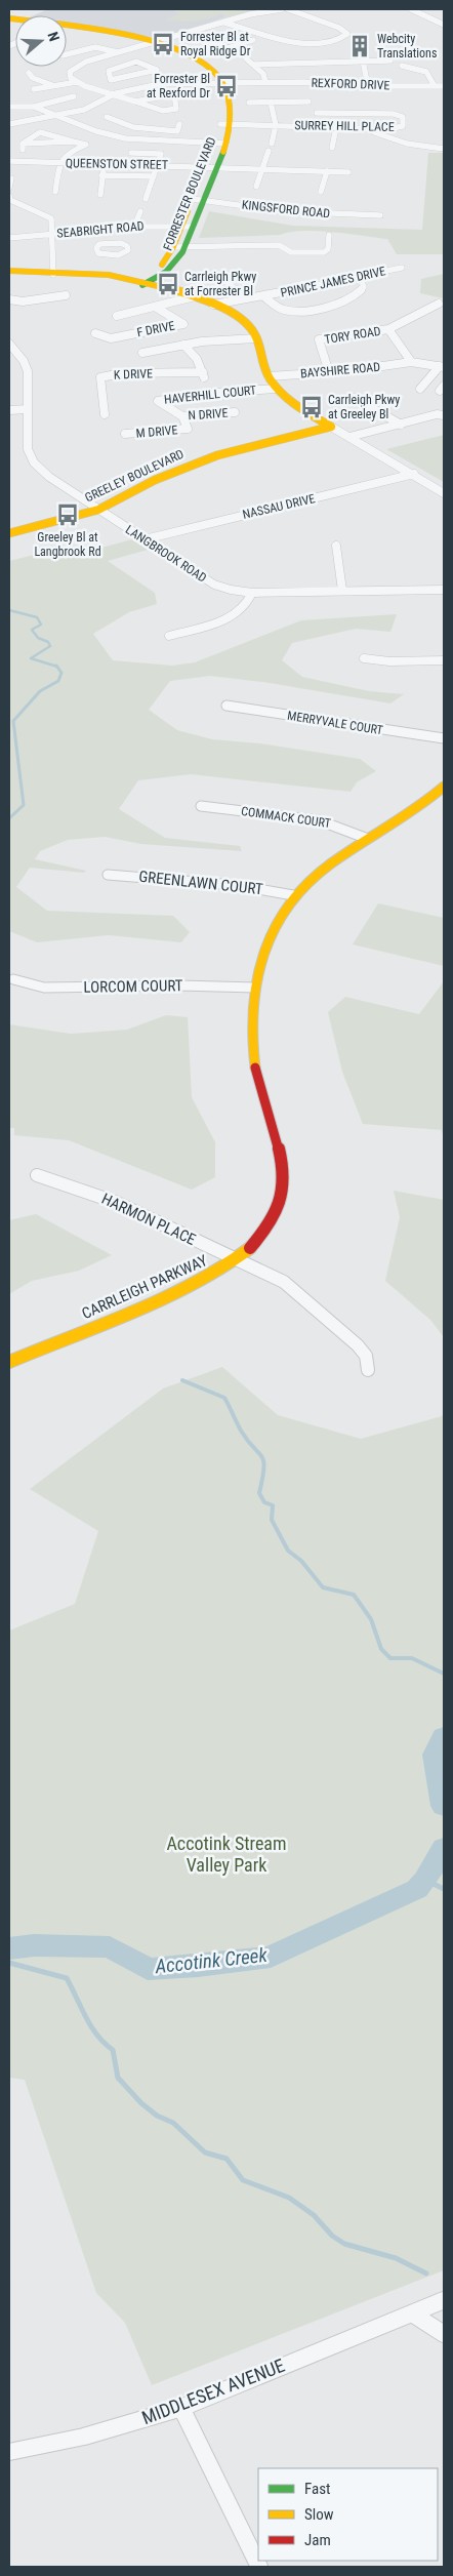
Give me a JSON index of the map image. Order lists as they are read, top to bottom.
{
  "streets": {
    "street": [
      "REXFORD DRIVE",
      "SURREY HILL PLACE",
      "QUEENSTON STREET",
      "FORRESTER BOULEVARD",
      "KINGSFORD ROAD",
      "SEABRIGHT ROAD",
      "PRINCE JAMES DRIVE",
      "F DRIVE",
      "TORY ROAD",
      "BAYSHIRE ROAD",
      "K DRIVE",
      "HAVERHILL COURT",
      "N DRIVE",
      "M DRIVE",
      "GREELEY BOULEVARD",
      "NASSAU DRIVE",
      "LANGBROOK ROAD",
      "MERRYVALE COURT",
      "COMMACK COURT",
      "GREENLAWN COURT",
      "LORCOM COURT",
      "HARMON PLACE",
      "CARRLEIGH PARKWAY",
      "MIDDLESEX AVENUE"
    ]
  },
  "crossings": [
    ["REXFORD DRIVE", "FORRESTER BOULEVARD"],
    ["SURREY HILL PLACE", "FORRESTER BOULEVARD"],
    ["QUEENSTON STREET", "FORRESTER BOULEVARD"],
    ["FORRESTER BOULEVARD", "KINGSFORD ROAD"],
    ["FORRESTER BOULEVARD", "SEABRIGHT ROAD"],
    ["TORY ROAD", "BAYSHIRE ROAD"],
    ["HAVERHILL COURT", "N DRIVE"],
    ["HAVERHILL COURT", "M DRIVE"],
    ["GREELEY BOULEVARD", "LANGBROOK ROAD"],
    ["NASSAU DRIVE", "LANGBROOK ROAD"],
    ["COMMACK COURT", "CARRLEIGH PARKWAY"],
    ["GREENLAWN COURT", "CARRLEIGH PARKWAY"],
    ["LORCOM COURT", "CARRLEIGH PARKWAY"],
    ["HARMON PLACE", "CARRLEIGH PARKWAY"]
  ],
  "water": ["Accotink Creek"],
  "parks": ["Accotink Stream Valley Park"],
  "places": {
    "bus stop": [
      "Forrester Bl at Royal Ridge Dr",
      "Forrester Bl at Rexford Dr",
      "Carrleigh Pkwy at Forrester Bl",
      "Carrleigh Pkwy at Greeley Bl",
      "Greeley Bl at Langbrook Rd"
    ],
    "building": ["Webcity Translations"]
  },
  "legend": ["Fast", "Slow", "Jam"],
  "north": "right"
}
